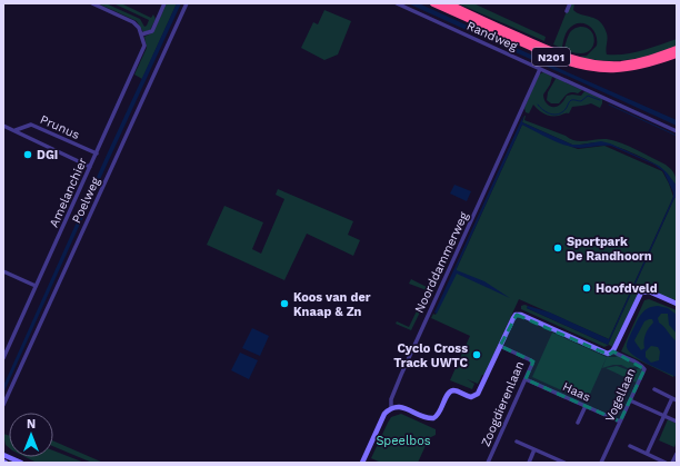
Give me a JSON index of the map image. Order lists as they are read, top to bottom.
{
  "streets": {
    "highway": ["N201"],
    "street": [
      "Randweg",
      "Prunus",
      "Amelanchier",
      "Poelweg",
      "Noorddammerweg",
      "Haas",
      "Vogellaan",
      "Zoogdierenlaan"
    ]
  },
  "crossings": [
    ["Randweg", "Noorddammerweg"],
    ["Prunus", "Amelanchier"],
    ["Haas", "Vogellaan"],
    ["Haas", "Zoogdierenlaan"]
  ],
  "parks": ["Speelbos"],
  "places": [
    "DGI",
    "Sportpark De Randhoorn",
    "Hoofdveld",
    "Koos van der Knaap & Zn",
    "Cyclo Cross Track UWTC"
  ],
  "north": "top"
}
